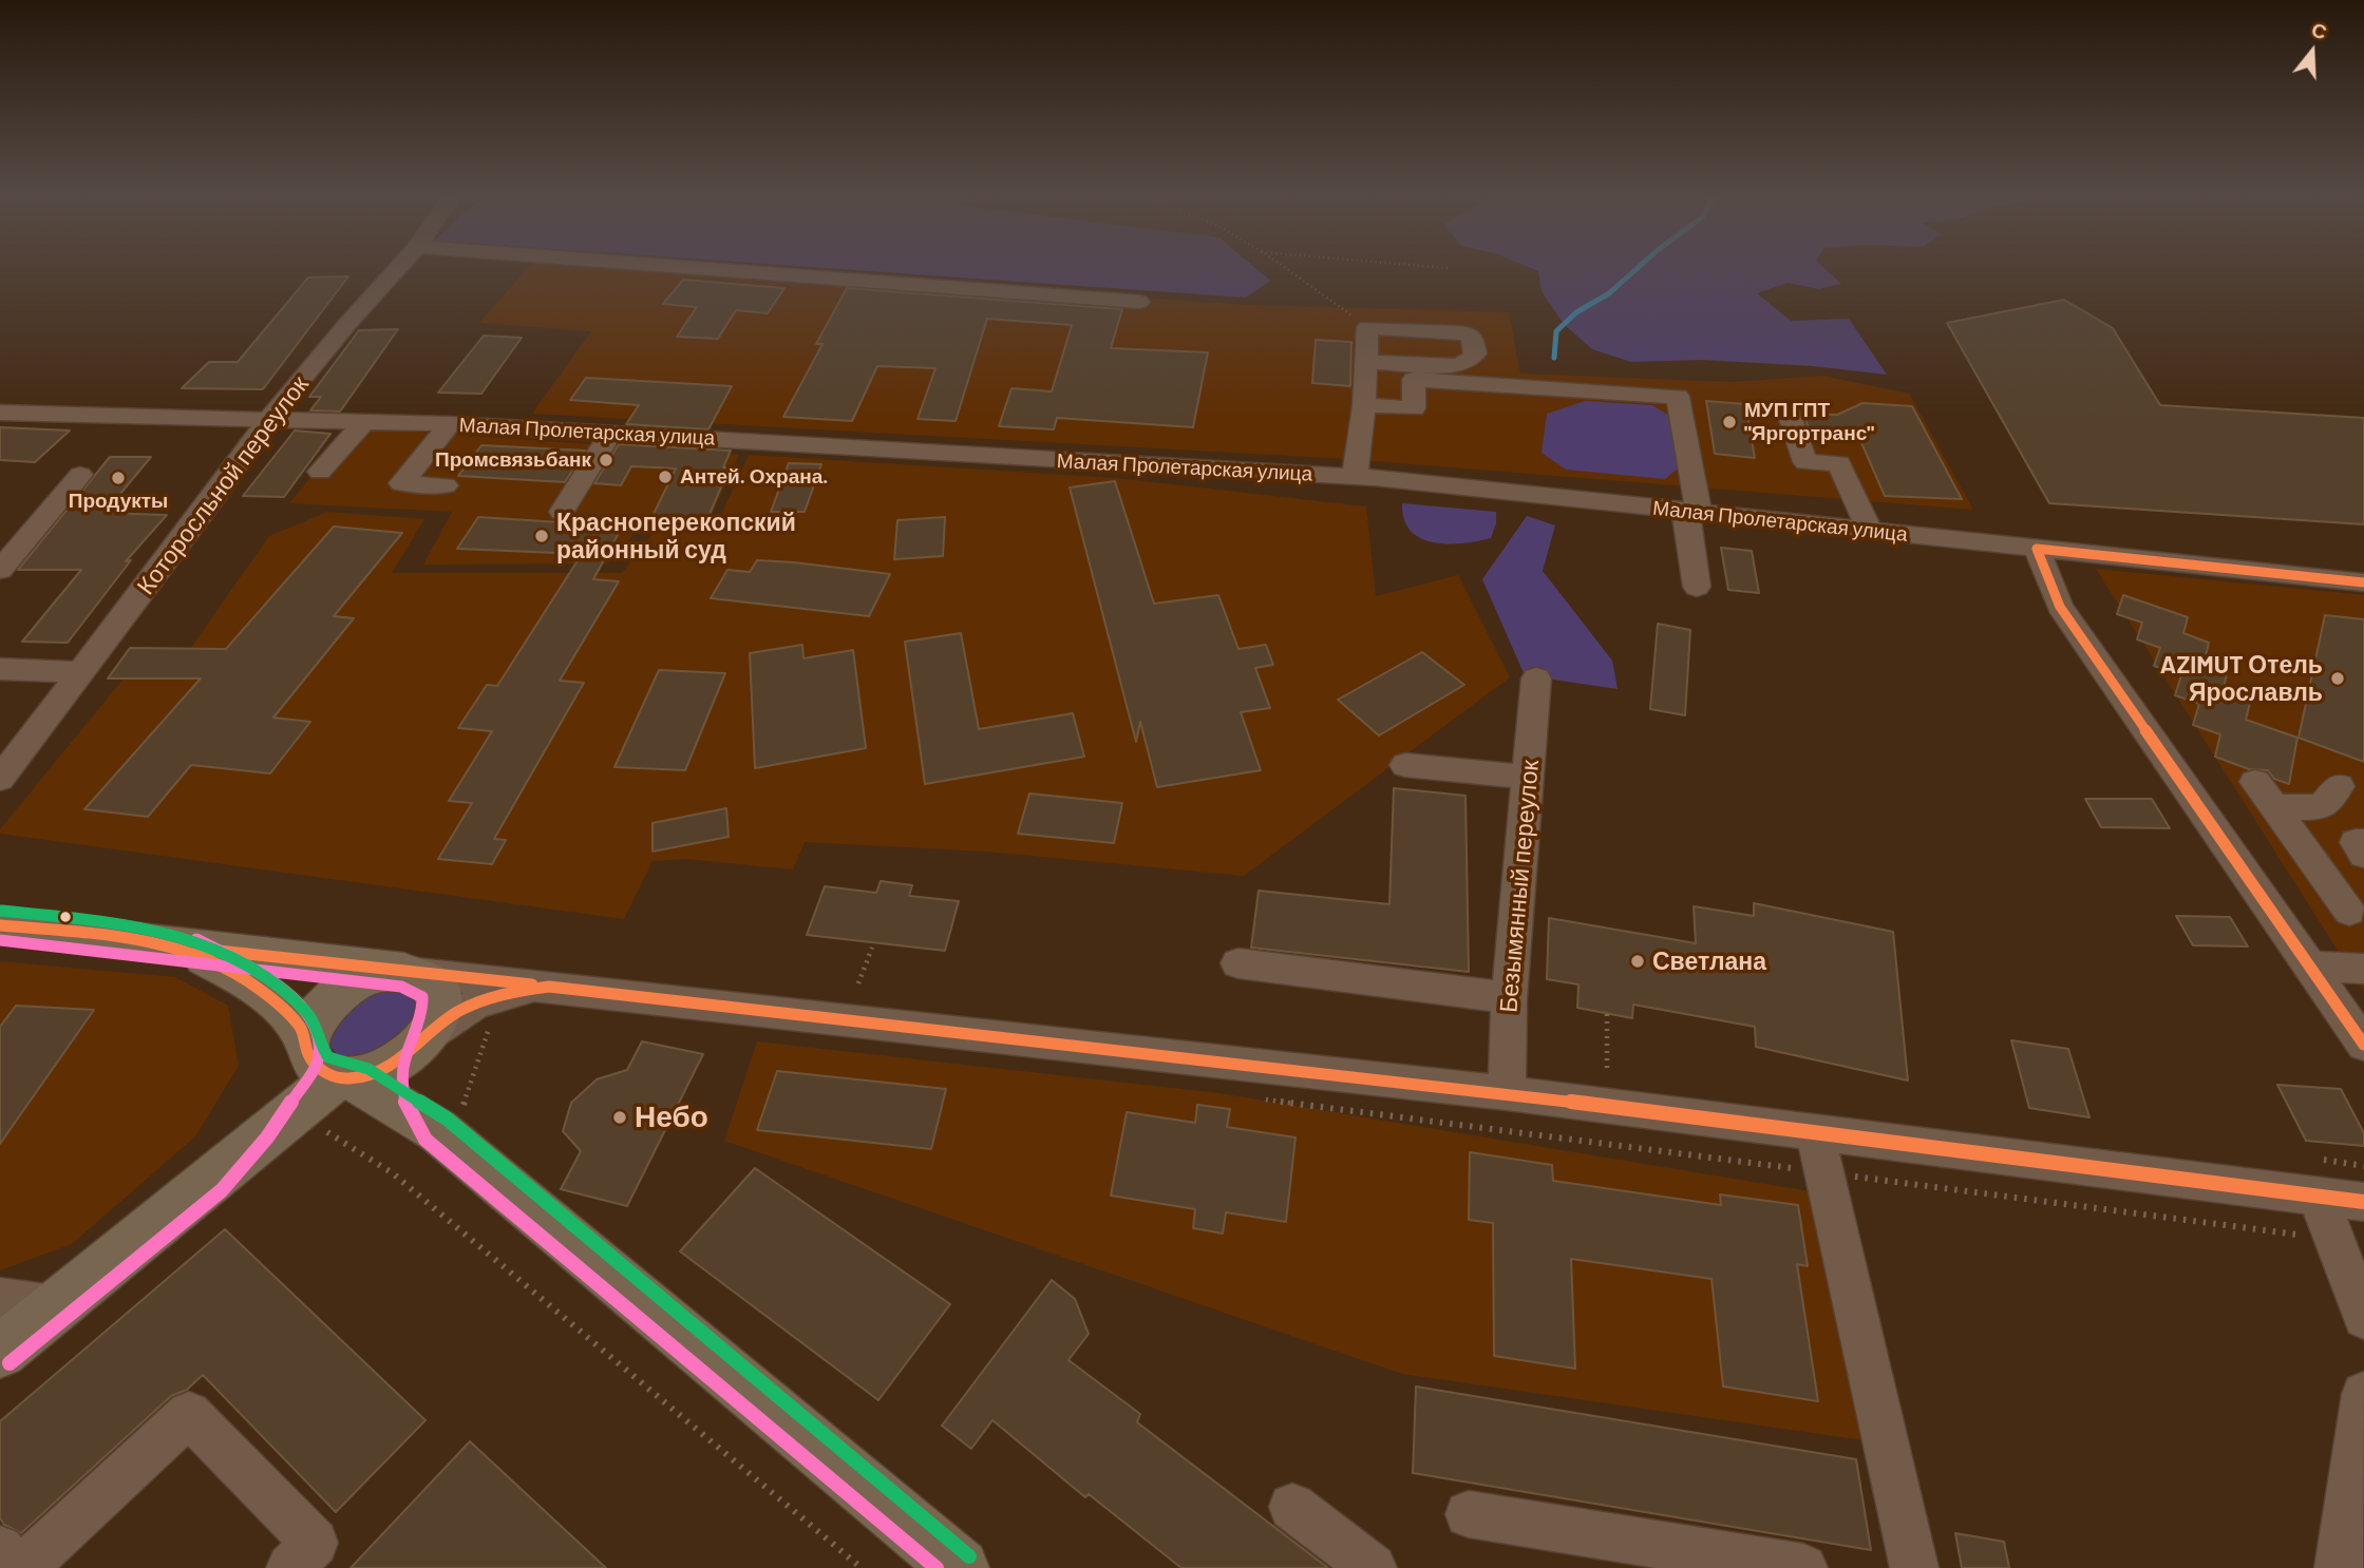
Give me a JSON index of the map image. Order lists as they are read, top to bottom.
{
  "streets": {
    "street": ["Малая Пролетарская улица", "Которосльной переулок", "Безымянный переулок"]
  },
  "crossings": [
    ["Малая Пролетарская улица", "Которосльной переулок"]
  ],
  "places": [
    "МУП ГПТ \"Яргортранс\"",
    "Промсвязьбанк",
    "Антей. Охрана.",
    "Продукты",
    "Красноперекопский районный суд",
    "AZIMUT Отель Ярославль",
    "Светлана",
    "Небо"
  ],
  "north": "top"
}
